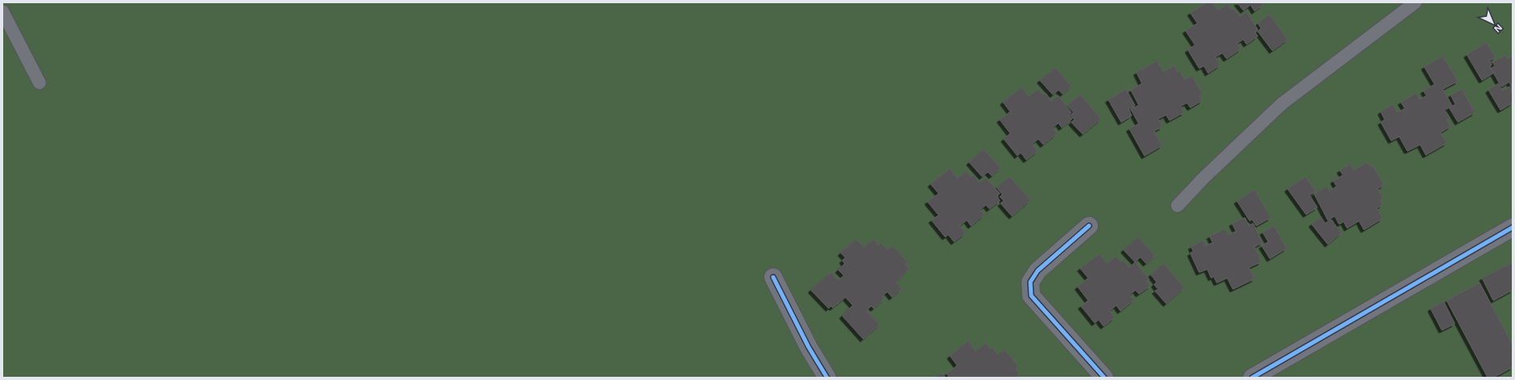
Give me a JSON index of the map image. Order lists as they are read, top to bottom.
{
  "north": "bottom right"
}
